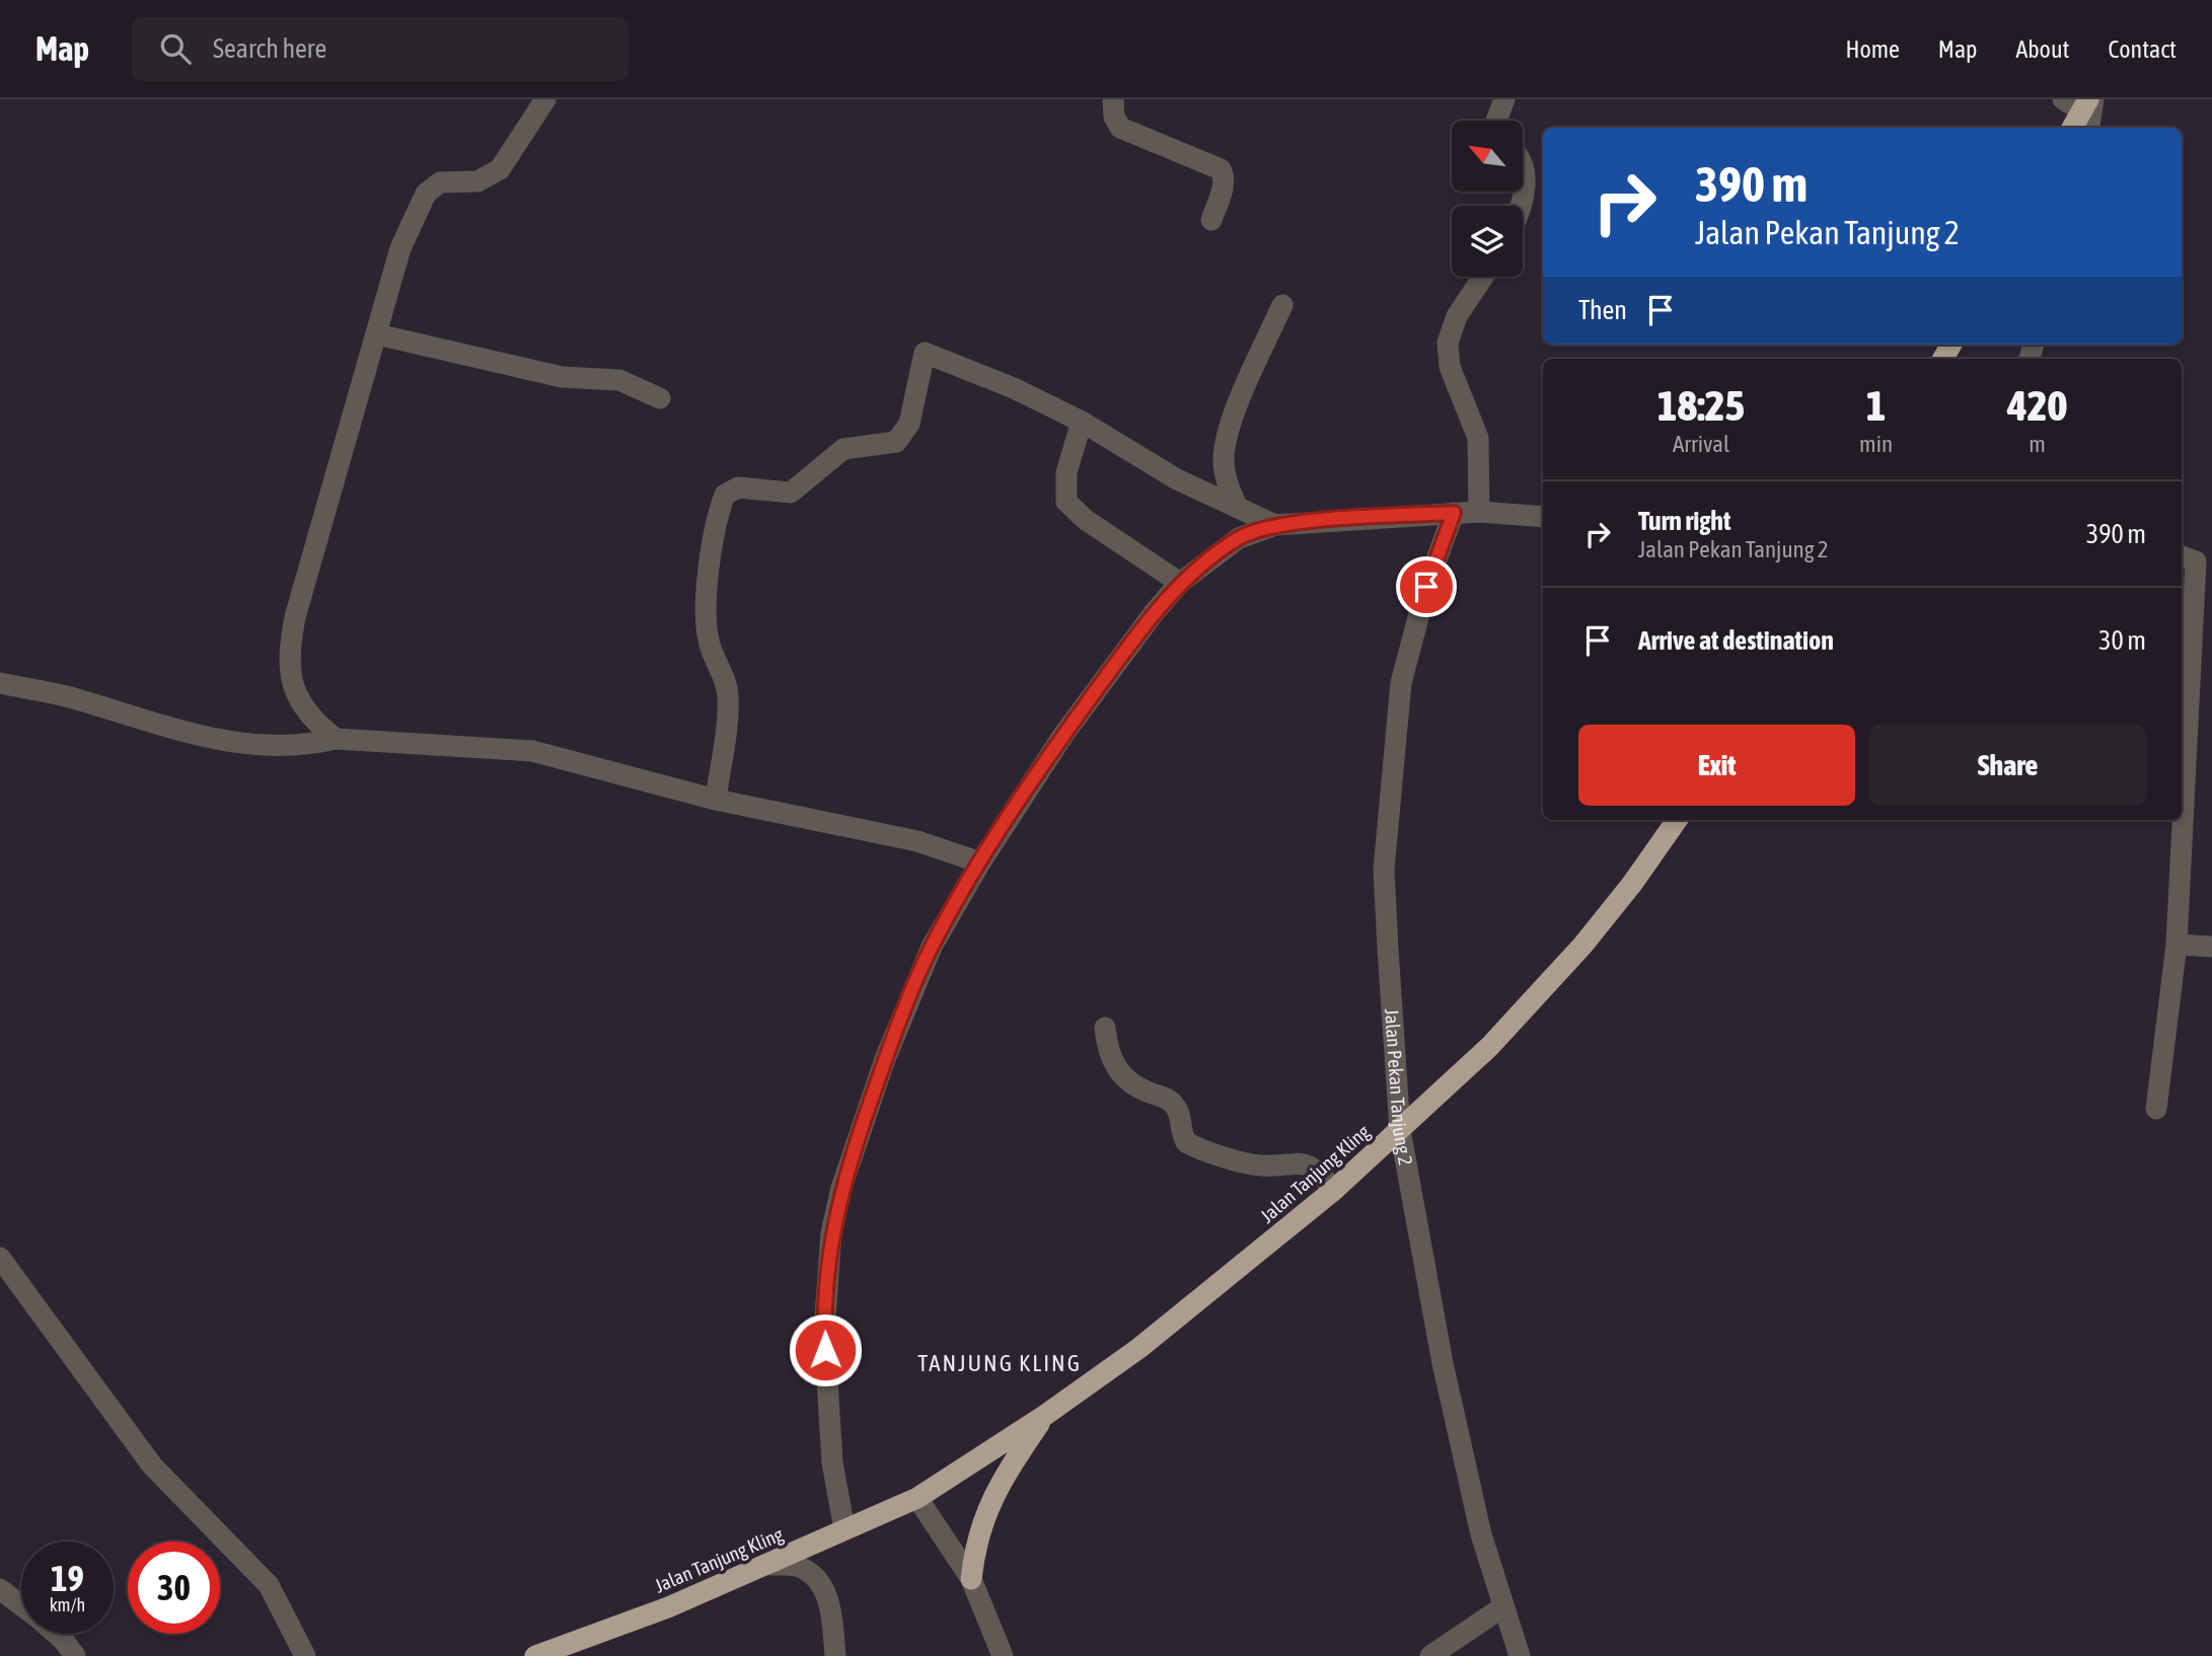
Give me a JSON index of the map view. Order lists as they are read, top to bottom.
{
  "streets": {
    "highway": ["Jalan Tanjung Kling"],
    "street": ["Jalan Pekan Tanjung 2"]
  },
  "crossings": [
    ["Jalan Pekan Tanjung 2", "Jalan Tanjung Kling"]
  ],
  "districts": ["TANJUNG KLING"],
  "north": "top left",
  "page": {
    "header": "Map",
    "search": "Search here",
    "nav": [
      "Home",
      "Map",
      "About",
      "Contact"
    ],
    "turn": ["390 m", "Jalan Pekan Tanjung 2"],
    "then": "Then",
    "eta": [
      "18:25",
      "Arrival",
      "1",
      "min",
      "420",
      "m"
    ],
    "list": [
      {
        "name": "Turn right",
        "note": "Jalan Pekan Tanjung 2",
        "value": "390 m"
      },
      {
        "name": "Arrive at destination",
        "value": "30 m"
      }
    ],
    "buttons": ["Exit", "Share"],
    "speed": "19 km/h",
    "limit": "30"
  }
}
